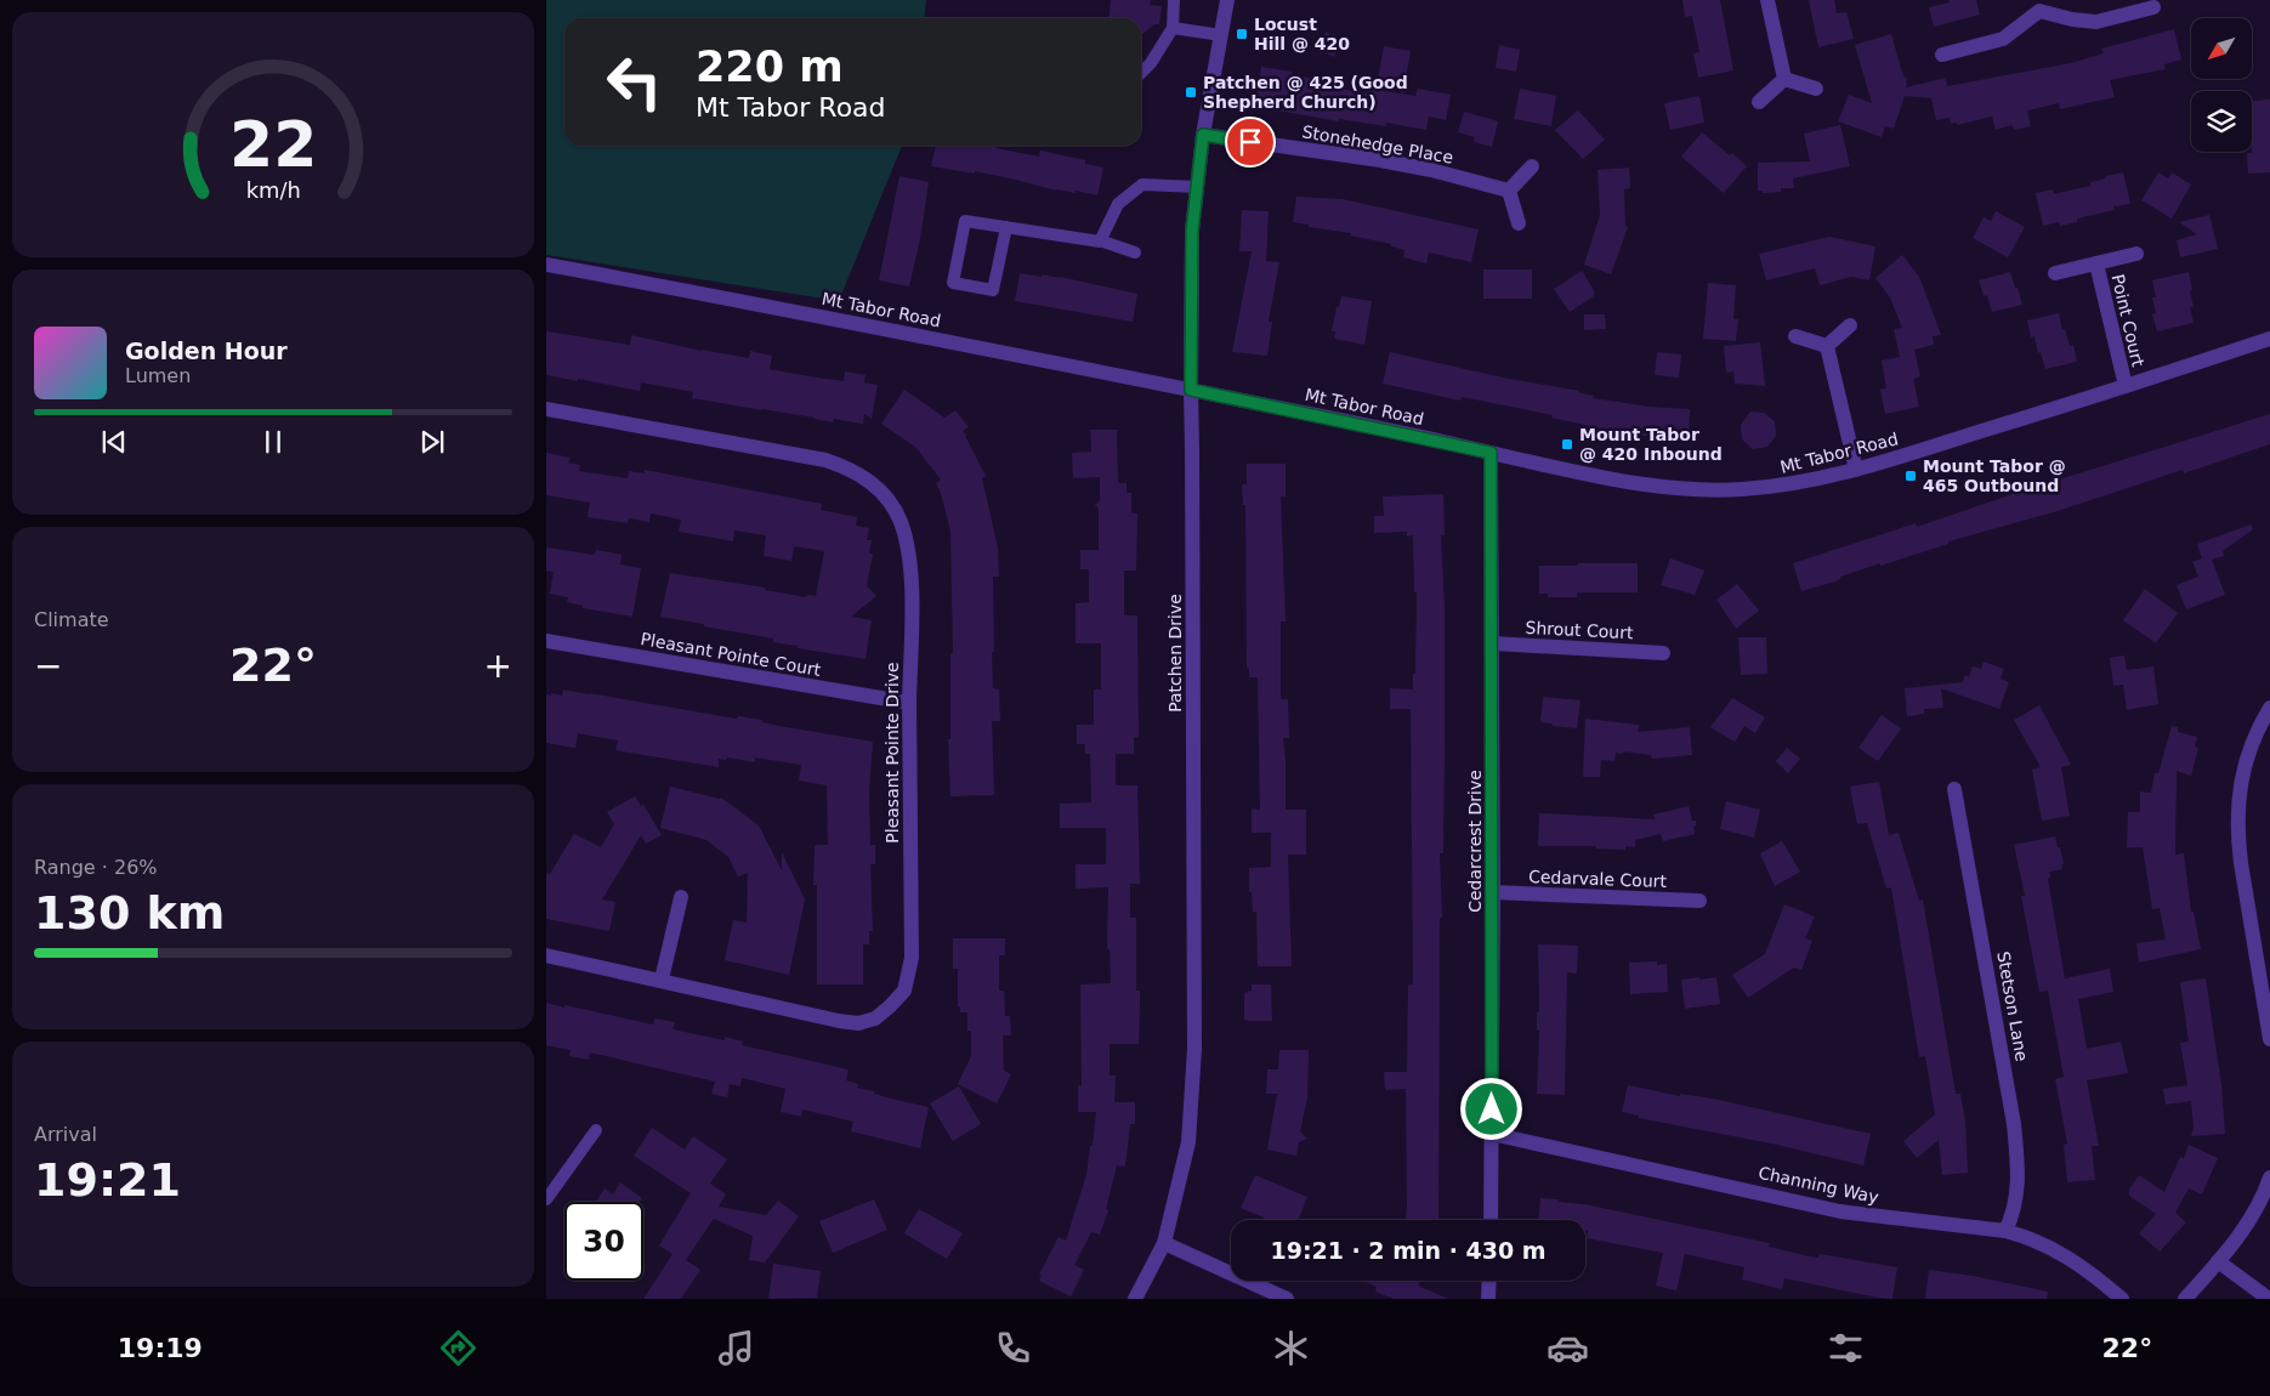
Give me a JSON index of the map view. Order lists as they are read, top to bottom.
{
  "streets": {
    "street": [
      "Stonehedge Place",
      "Mt Tabor Road",
      "Point Court",
      "Shrout Court",
      "Patchen Drive",
      "Pleasant Pointe Court",
      "Pleasant Pointe Drive",
      "Cedarcrest Drive",
      "Cedarvale Court",
      "Stetson Lane",
      "Channing Way"
    ]
  },
  "crossings": [
    ["Stonehedge Place", "Patchen Drive"],
    ["Mt Tabor Road", "Point Court"],
    ["Mt Tabor Road", "Patchen Drive"],
    ["Mt Tabor Road", "Cedarcrest Drive"],
    ["Shrout Court", "Cedarcrest Drive"],
    ["Pleasant Pointe Court", "Pleasant Pointe Drive"],
    ["Cedarcrest Drive", "Cedarvale Court"],
    ["Cedarcrest Drive", "Channing Way"],
    ["Stetson Lane", "Channing Way"]
  ],
  "places": {
    "transit": [
      "Locust Hill @ 420",
      "Patchen @ 425 (Good Shepherd Church)",
      "Mount Tabor @ 420 Inbound",
      "Mount Tabor @ 465 Outbound"
    ]
  },
  "north": "bottom left",
  "page": {
    "turn": ["220 m", "Mt Tabor Road"],
    "song": ["Golden Hour", "Lumen"],
    "tile": [
      "Climate",
      ["Range · 26%", "130 km"],
      ["Arrival", "19:21"]
    ],
    "heat": ["−", "22°", "+"],
    "limit": "30",
    "trip": "19:21 · 2 min · 430 m",
    "tabs": ["19:19", "22°"],
    "gauge": ["22", "km/h"]
  }
}
